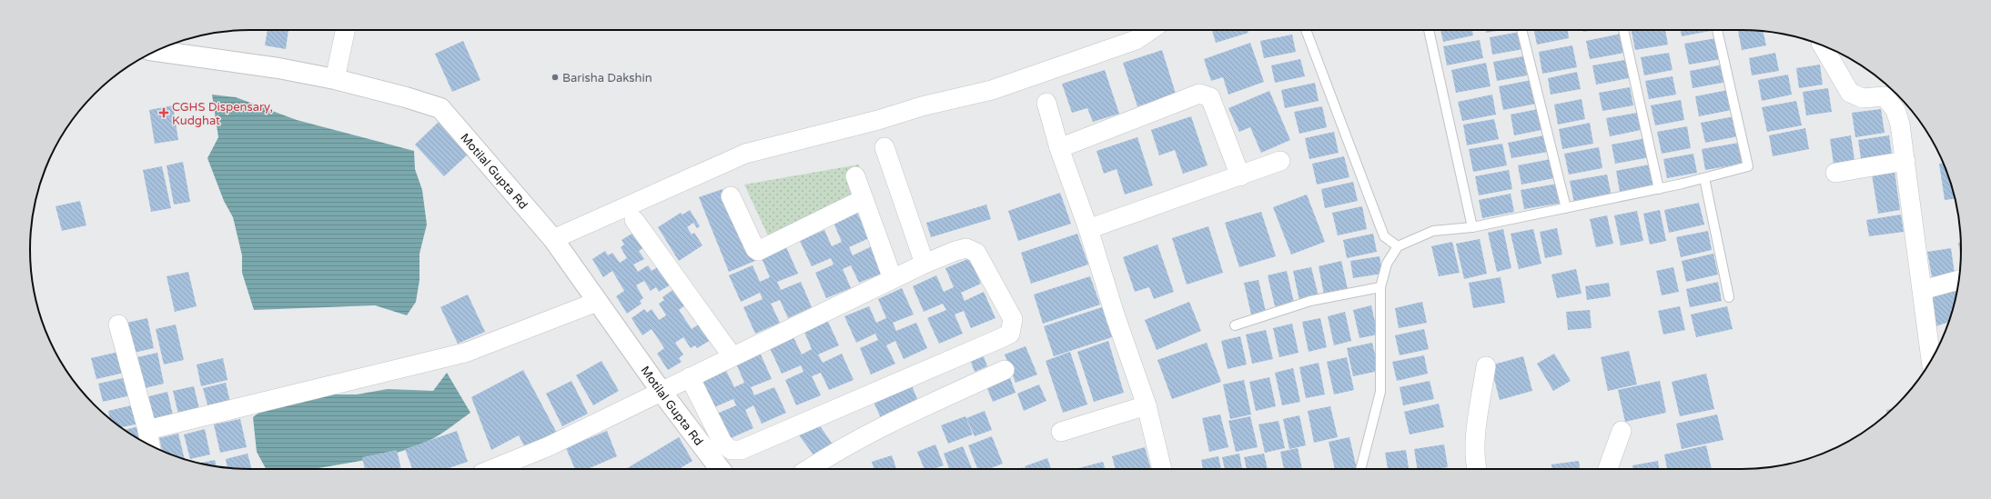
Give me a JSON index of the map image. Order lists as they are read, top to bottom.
{
  "streets": {
    "street": ["Motilal Gupta Rd"]
  },
  "places": {
    "other": ["Barisha Dakshin"],
    "health": ["CGHS Dispensary, Kudghat"]
  }
}
